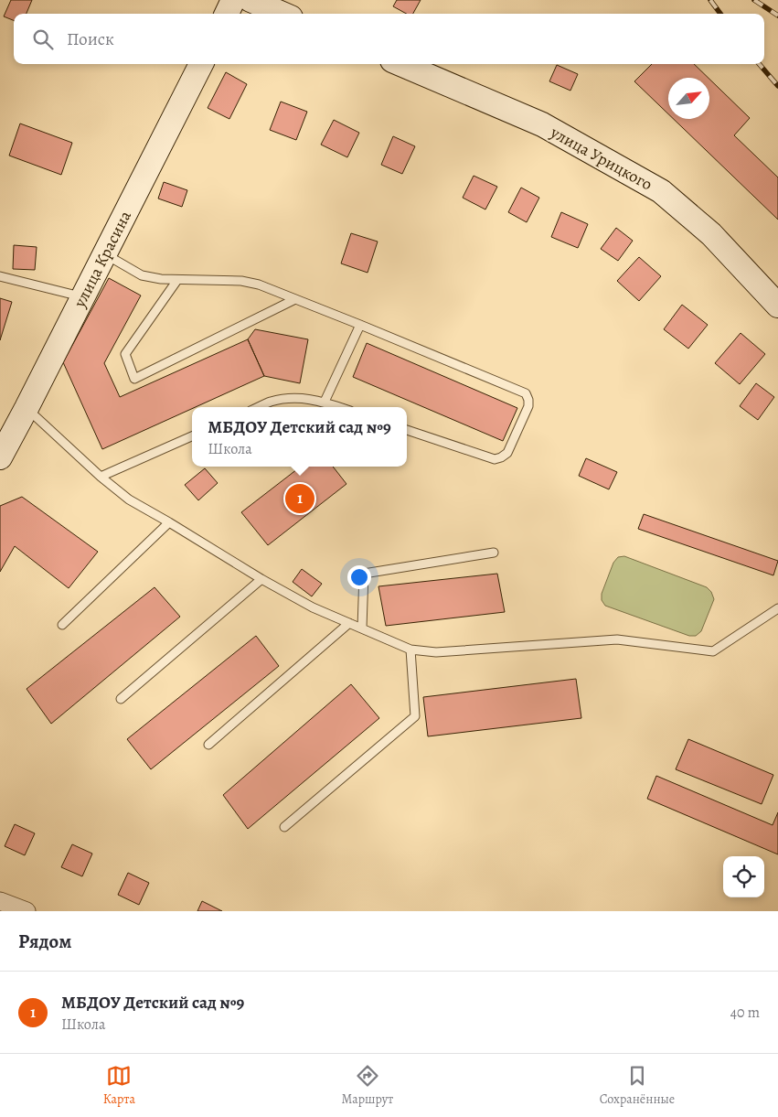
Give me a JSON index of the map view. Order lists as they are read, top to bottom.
{
  "streets": {
    "main road": ["улица Урицкого", "улица Красина"]
  },
  "north": "top right",
  "page": {
    "search": "Поиск",
    "popup": ["МБДОУ Детский сад №9", "Школа"],
    "pins": "1",
    "heading": "Рядом",
    "list": [
      {
        "mark": "1",
        "name": "МБДОУ Детский сад №9",
        "note": "Школа",
        "value": "40 m"
      }
    ],
    "nav": ["Карта", "Маршрут", "Сохранённые"]
  }
}
